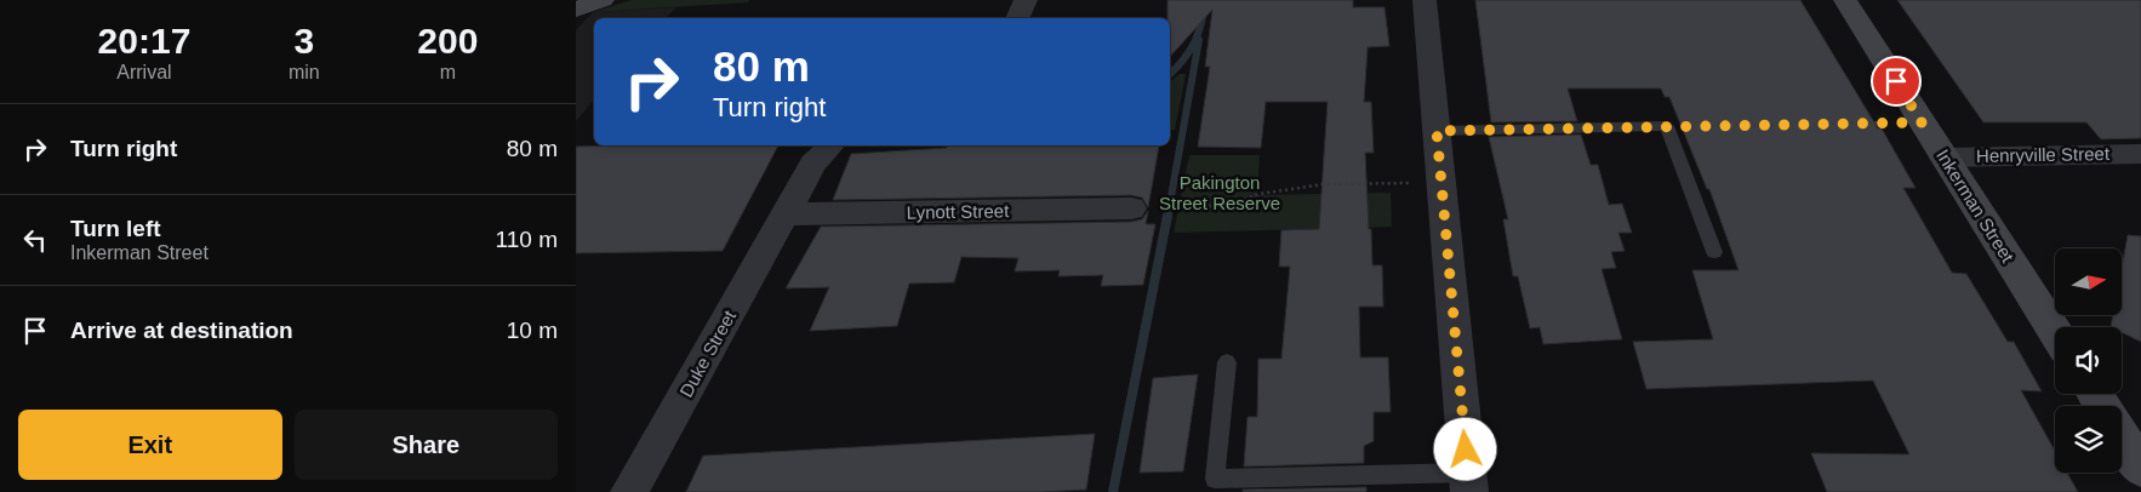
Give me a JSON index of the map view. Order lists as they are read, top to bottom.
{
  "streets": {
    "street": [
      "Henryville Street",
      "Inkerman Street",
      "Lynott Street",
      "Duke Street"
    ]
  },
  "crossings": [
    ["Henryville Street", "Inkerman Street"],
    ["Lynott Street", "Duke Street"]
  ],
  "parks": ["Pakington Street Reserve"],
  "north": "right",
  "page": {
    "eta": [
      "20:17",
      "Arrival",
      "3",
      "min",
      "200",
      "m"
    ],
    "turn": ["80 m", "Turn right"],
    "list": [
      {
        "name": "Turn right",
        "value": "80 m"
      },
      {
        "name": "Turn left",
        "note": "Inkerman Street",
        "value": "110 m"
      },
      {
        "name": "Arrive at destination",
        "value": "10 m"
      }
    ],
    "buttons": ["Exit", "Share"]
  }
}
